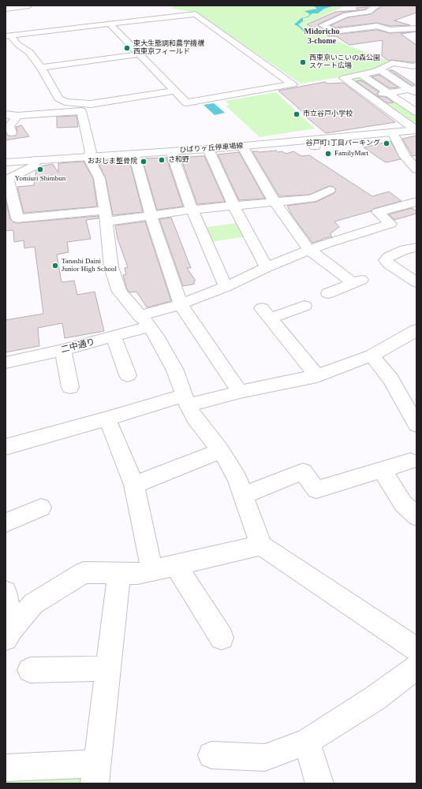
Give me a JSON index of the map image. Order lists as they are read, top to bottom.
{
  "streets": {
    "street": ["ひばりヶ丘停車場線", "二中通り"]
  },
  "districts": ["Midoricho 3-chome"],
  "places": [
    "東大生態調和農学機構 西東京フィールド",
    "西東京いこいの森公園 スケート広場",
    "市立谷戸小学校",
    "谷戸町1丁目パーキング",
    "FamilyMart",
    "さ和野",
    "おおしま整骨院",
    "Yomiuri Shimbun",
    "Tanashi Daini Junior High School"
  ]
}
